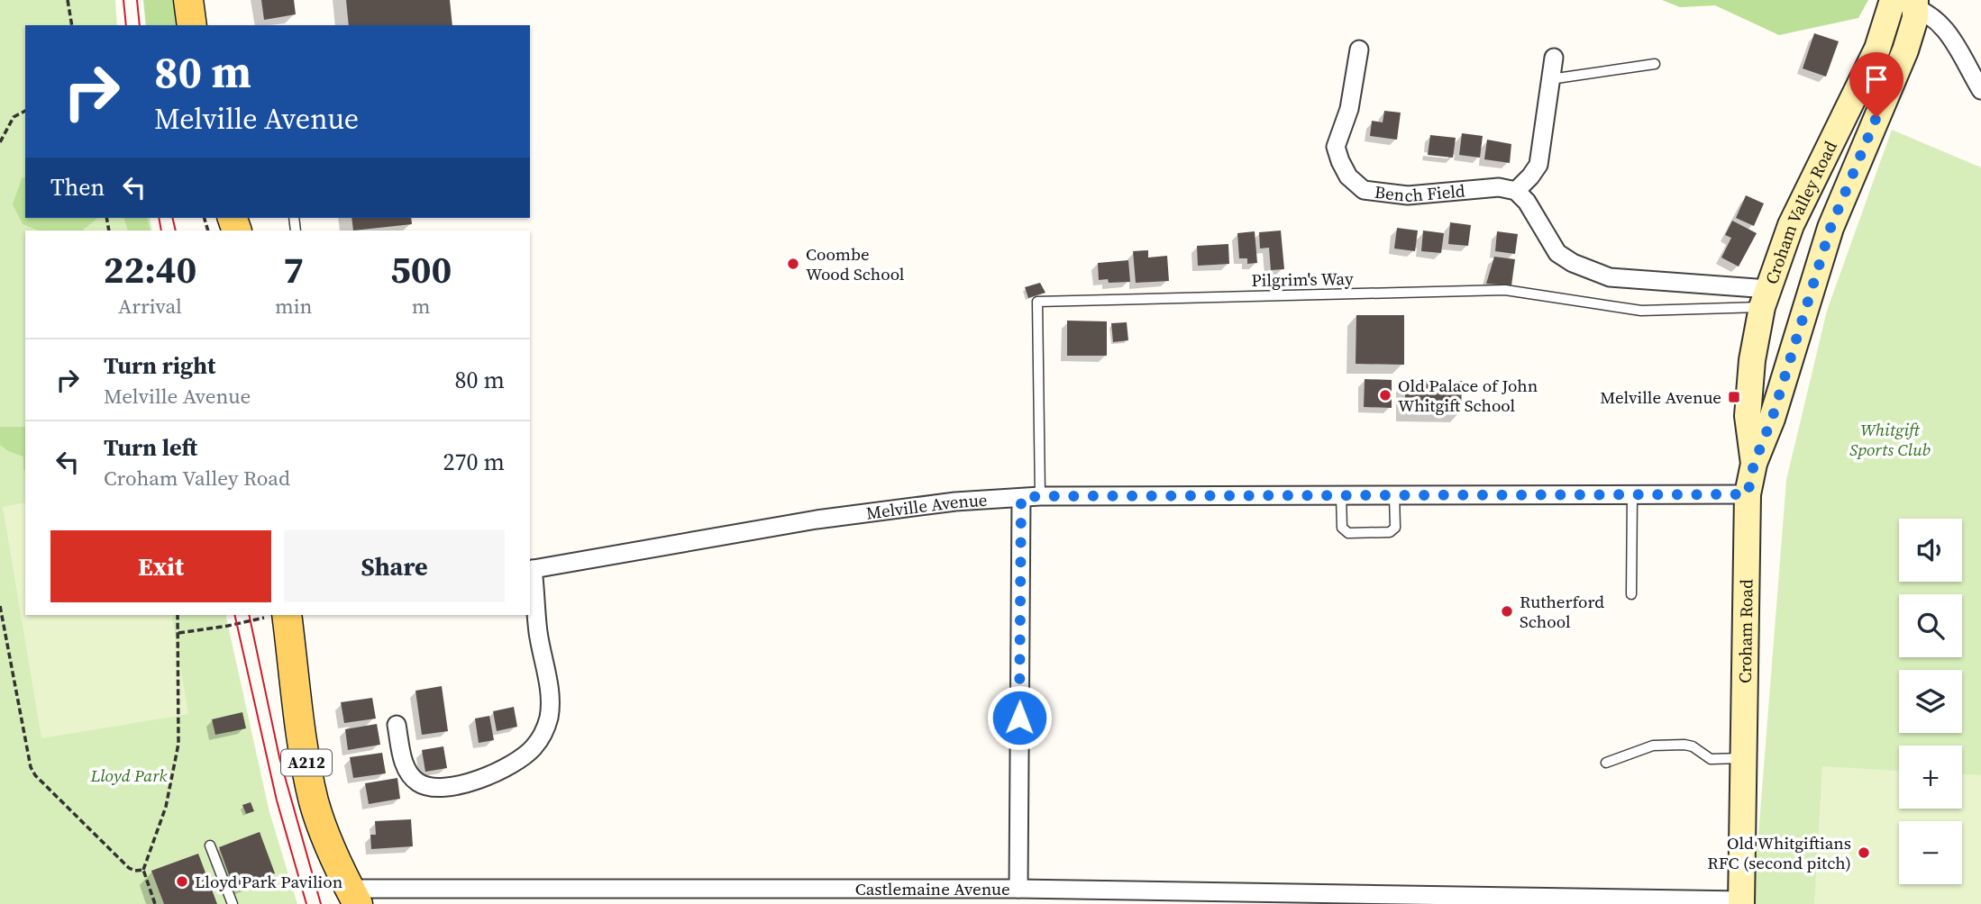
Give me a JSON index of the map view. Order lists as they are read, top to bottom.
{
  "streets": {
    "main road": ["A212"],
    "street": [
      "Bench Field",
      "Croham Valley Road",
      "Melville Avenue",
      "Croham Road",
      "Castlemaine Avenue"
    ],
    "lane": ["Pilgrim's Way"]
  },
  "crossings": [
    ["Croham Valley Road", "Pilgrim's Way"],
    ["Croham Valley Road", "Croham Road"],
    ["Pilgrim's Way", "Melville Avenue"],
    ["Melville Avenue", "Croham Road"],
    ["Croham Road", "Castlemaine Avenue"],
    ["A212", "Castlemaine Avenue"]
  ],
  "parks": ["Whitgift Sports Club", "Lloyd Park"],
  "places": {
    "other": [
      "Coombe Wood School",
      "Old Palace of John Whitgift School",
      "Rutherford School",
      "Old Whitgiftians RFC (second pitch)",
      "Lloyd Park Pavilion"
    ],
    "transit": ["Melville Avenue"]
  },
  "page": {
    "turn": ["80 m", "Melville Avenue"],
    "then": "Then",
    "eta": [
      "22:40",
      "Arrival",
      "7",
      "min",
      "500",
      "m"
    ],
    "list": [
      {
        "name": "Turn right",
        "note": "Melville Avenue",
        "value": "80 m"
      },
      {
        "name": "Turn left",
        "note": "Croham Valley Road",
        "value": "270 m"
      }
    ],
    "buttons": ["Exit", "Share"],
    "map_buttons": ["+", "−"]
  }
}
